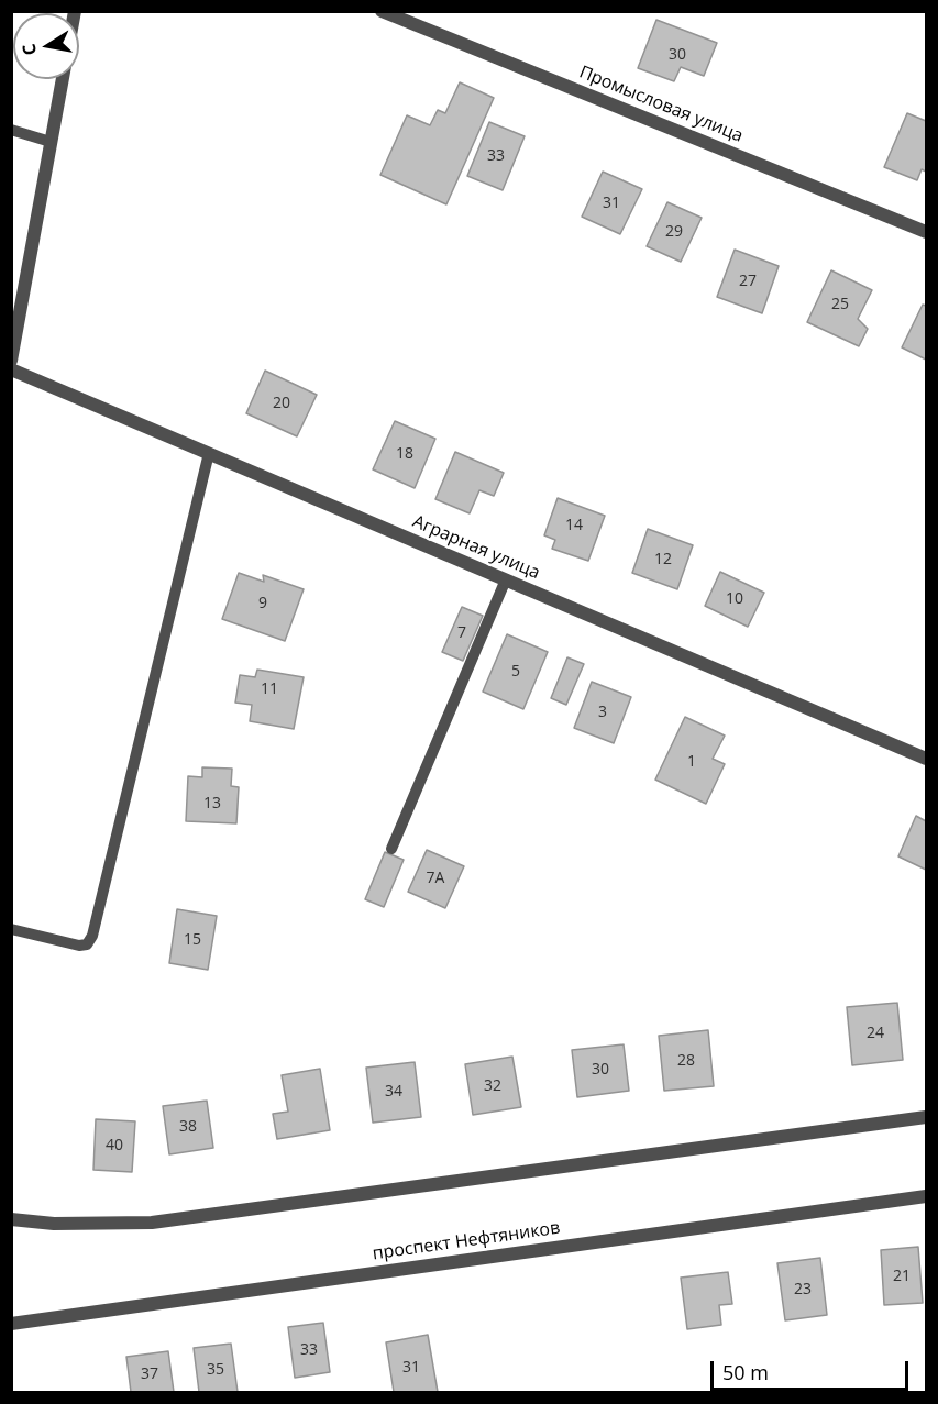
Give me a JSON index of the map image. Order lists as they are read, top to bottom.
{
  "streets": {
    "street": ["Промысловая улица", "Аграрная улица", "проспект Нефтяников"]
  },
  "house_numbers": [
    "30",
    "33",
    "31",
    "29",
    "27",
    "25",
    "20",
    "18",
    "14",
    "12",
    "10",
    "9",
    "7",
    "5",
    "11",
    "3",
    "1",
    "13",
    "7А",
    "15",
    "24",
    "28",
    "30",
    "32",
    "34",
    "38",
    "40",
    "21",
    "23",
    "33",
    "31",
    "35",
    "37"
  ],
  "scale_bar": "50 m",
  "north": "left"
}
